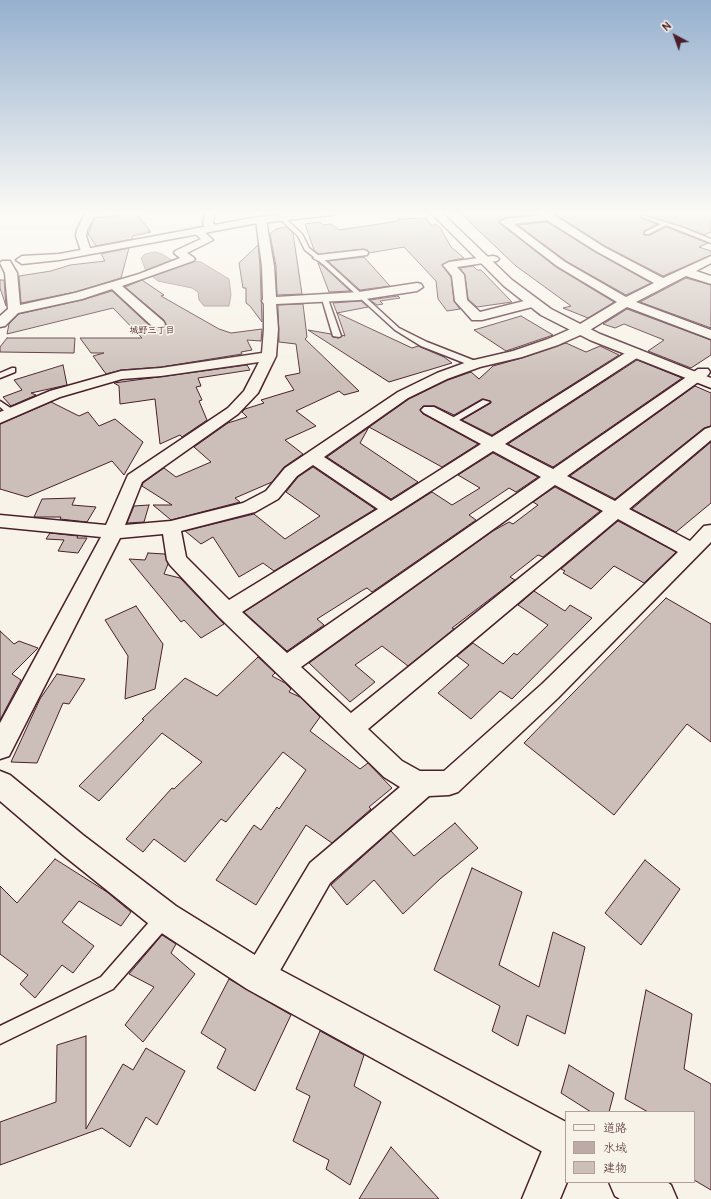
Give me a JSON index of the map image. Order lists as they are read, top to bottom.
{
  "districts": ["城野三丁目"],
  "legend": ["道路", "水域", "建物"],
  "north": "top left"
}
